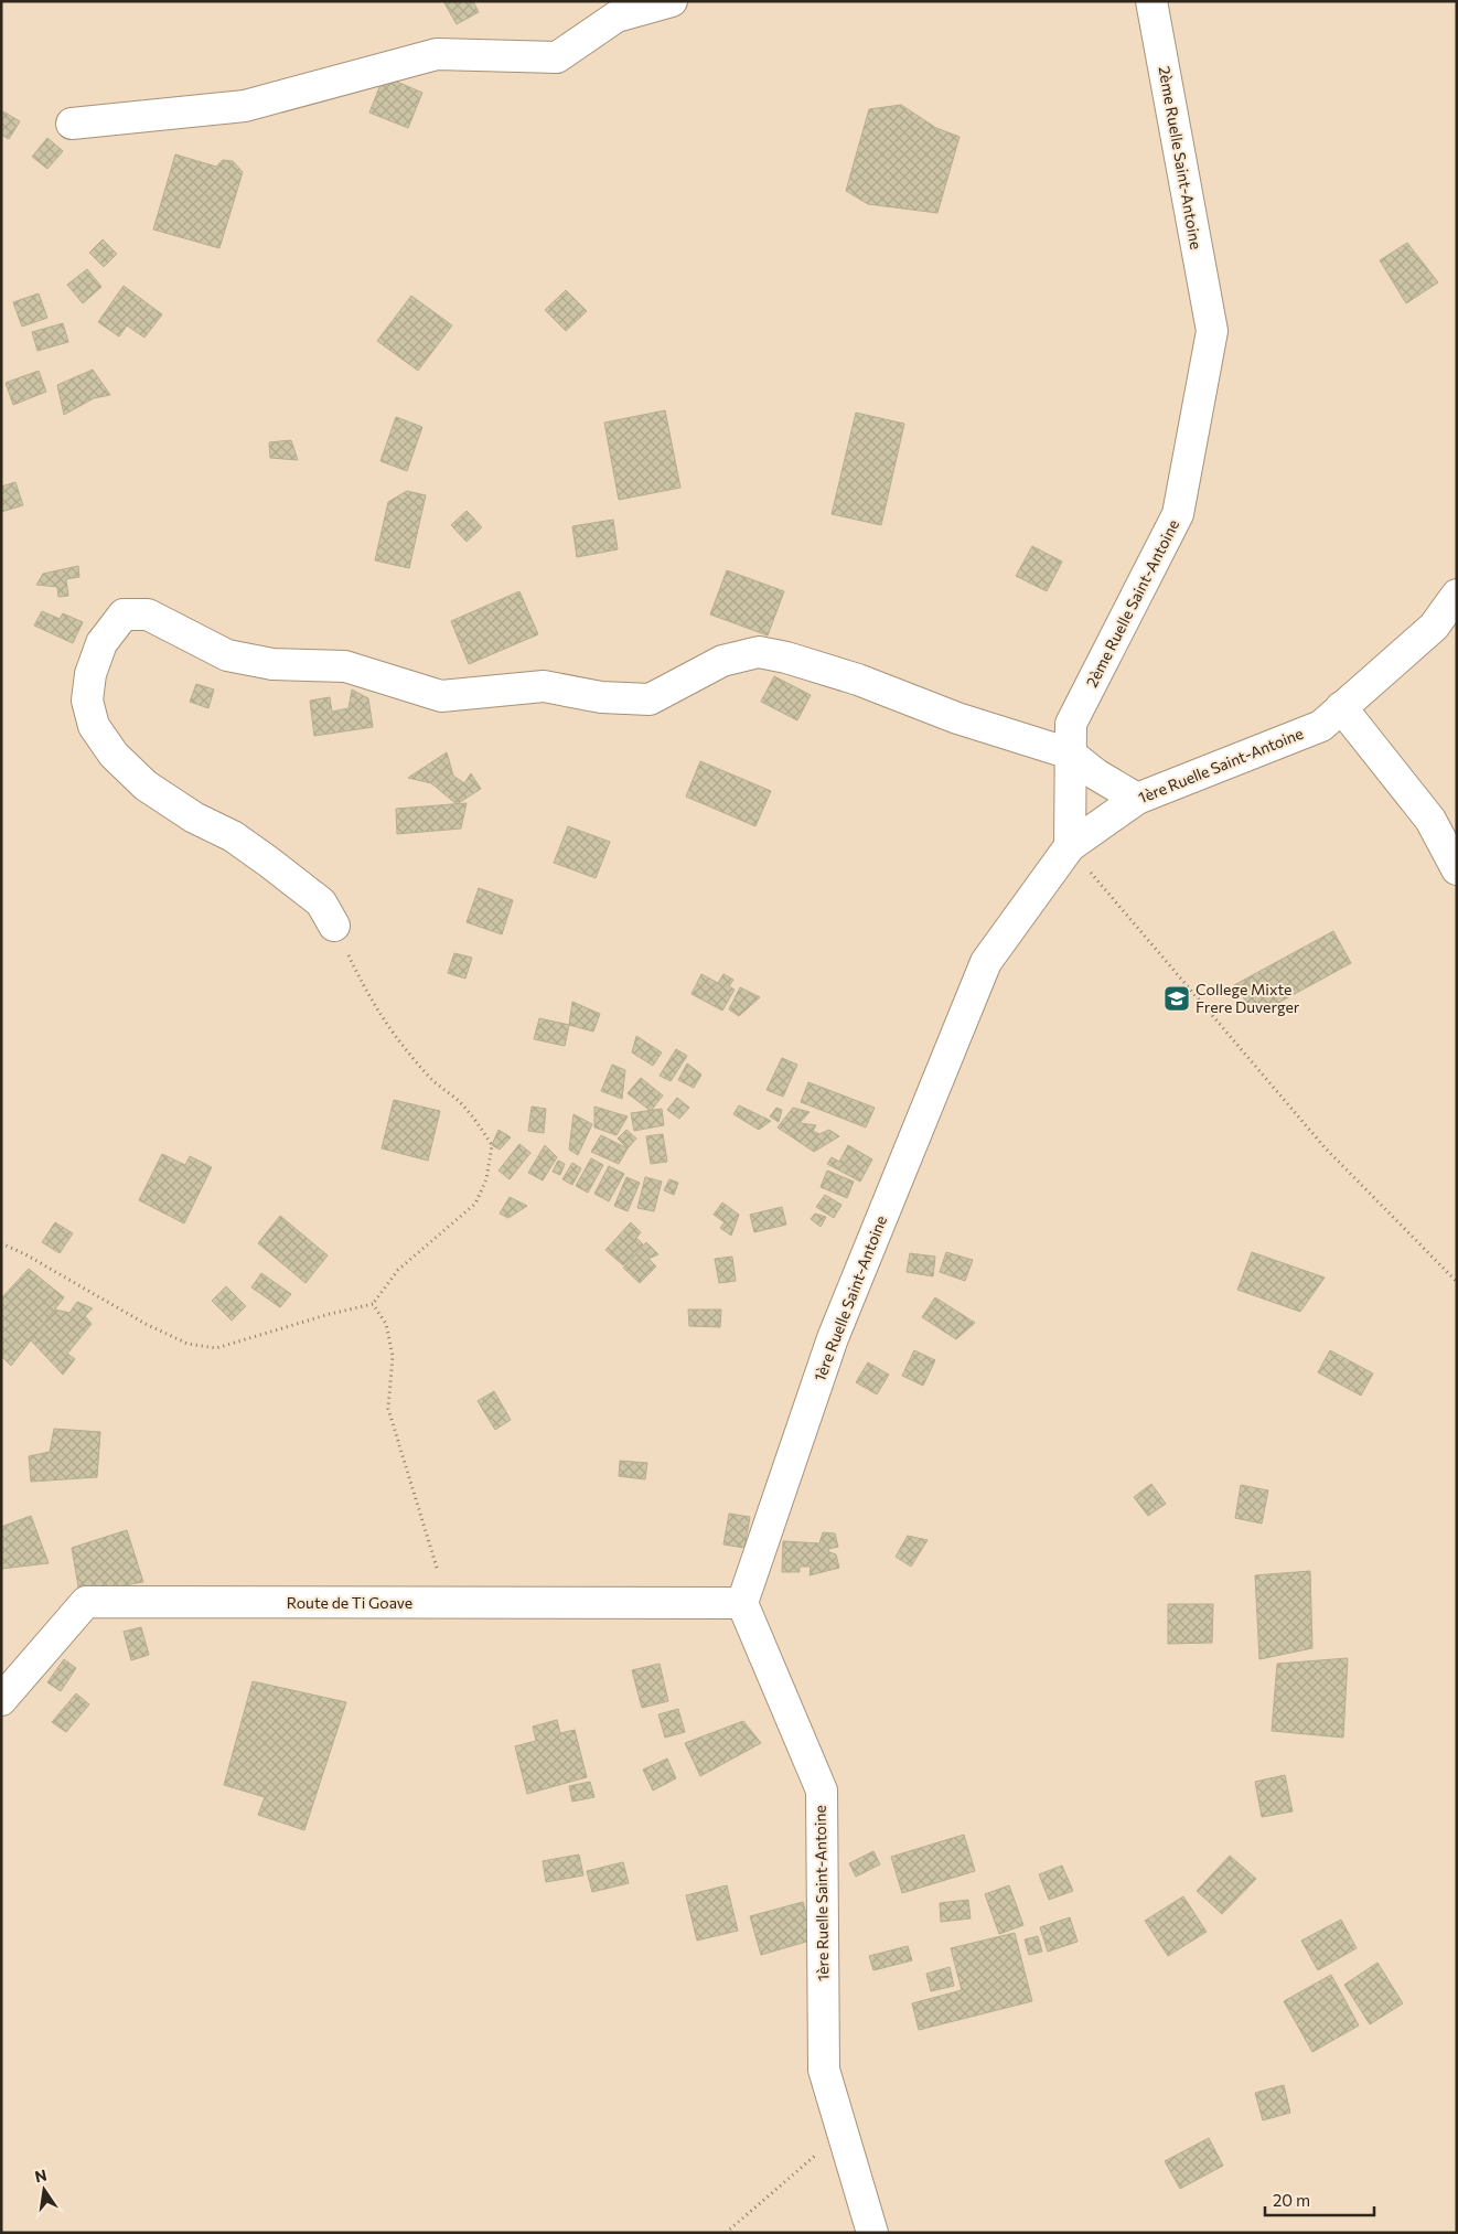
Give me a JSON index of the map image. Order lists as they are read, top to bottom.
{
  "streets": {
    "street": ["2ème Ruelle Saint-Antoine", "1ère Ruelle Saint-Antoine", "Route de Ti Goave"]
  },
  "crossings": [
    ["2ème Ruelle Saint-Antoine", "1ère Ruelle Saint-Antoine"],
    ["1ère Ruelle Saint-Antoine", "Route de Ti Goave"]
  ],
  "places": {
    "school or university": ["College Mixte Frere Duverger"]
  },
  "scale_bar": "20 m",
  "north": "top"
}
